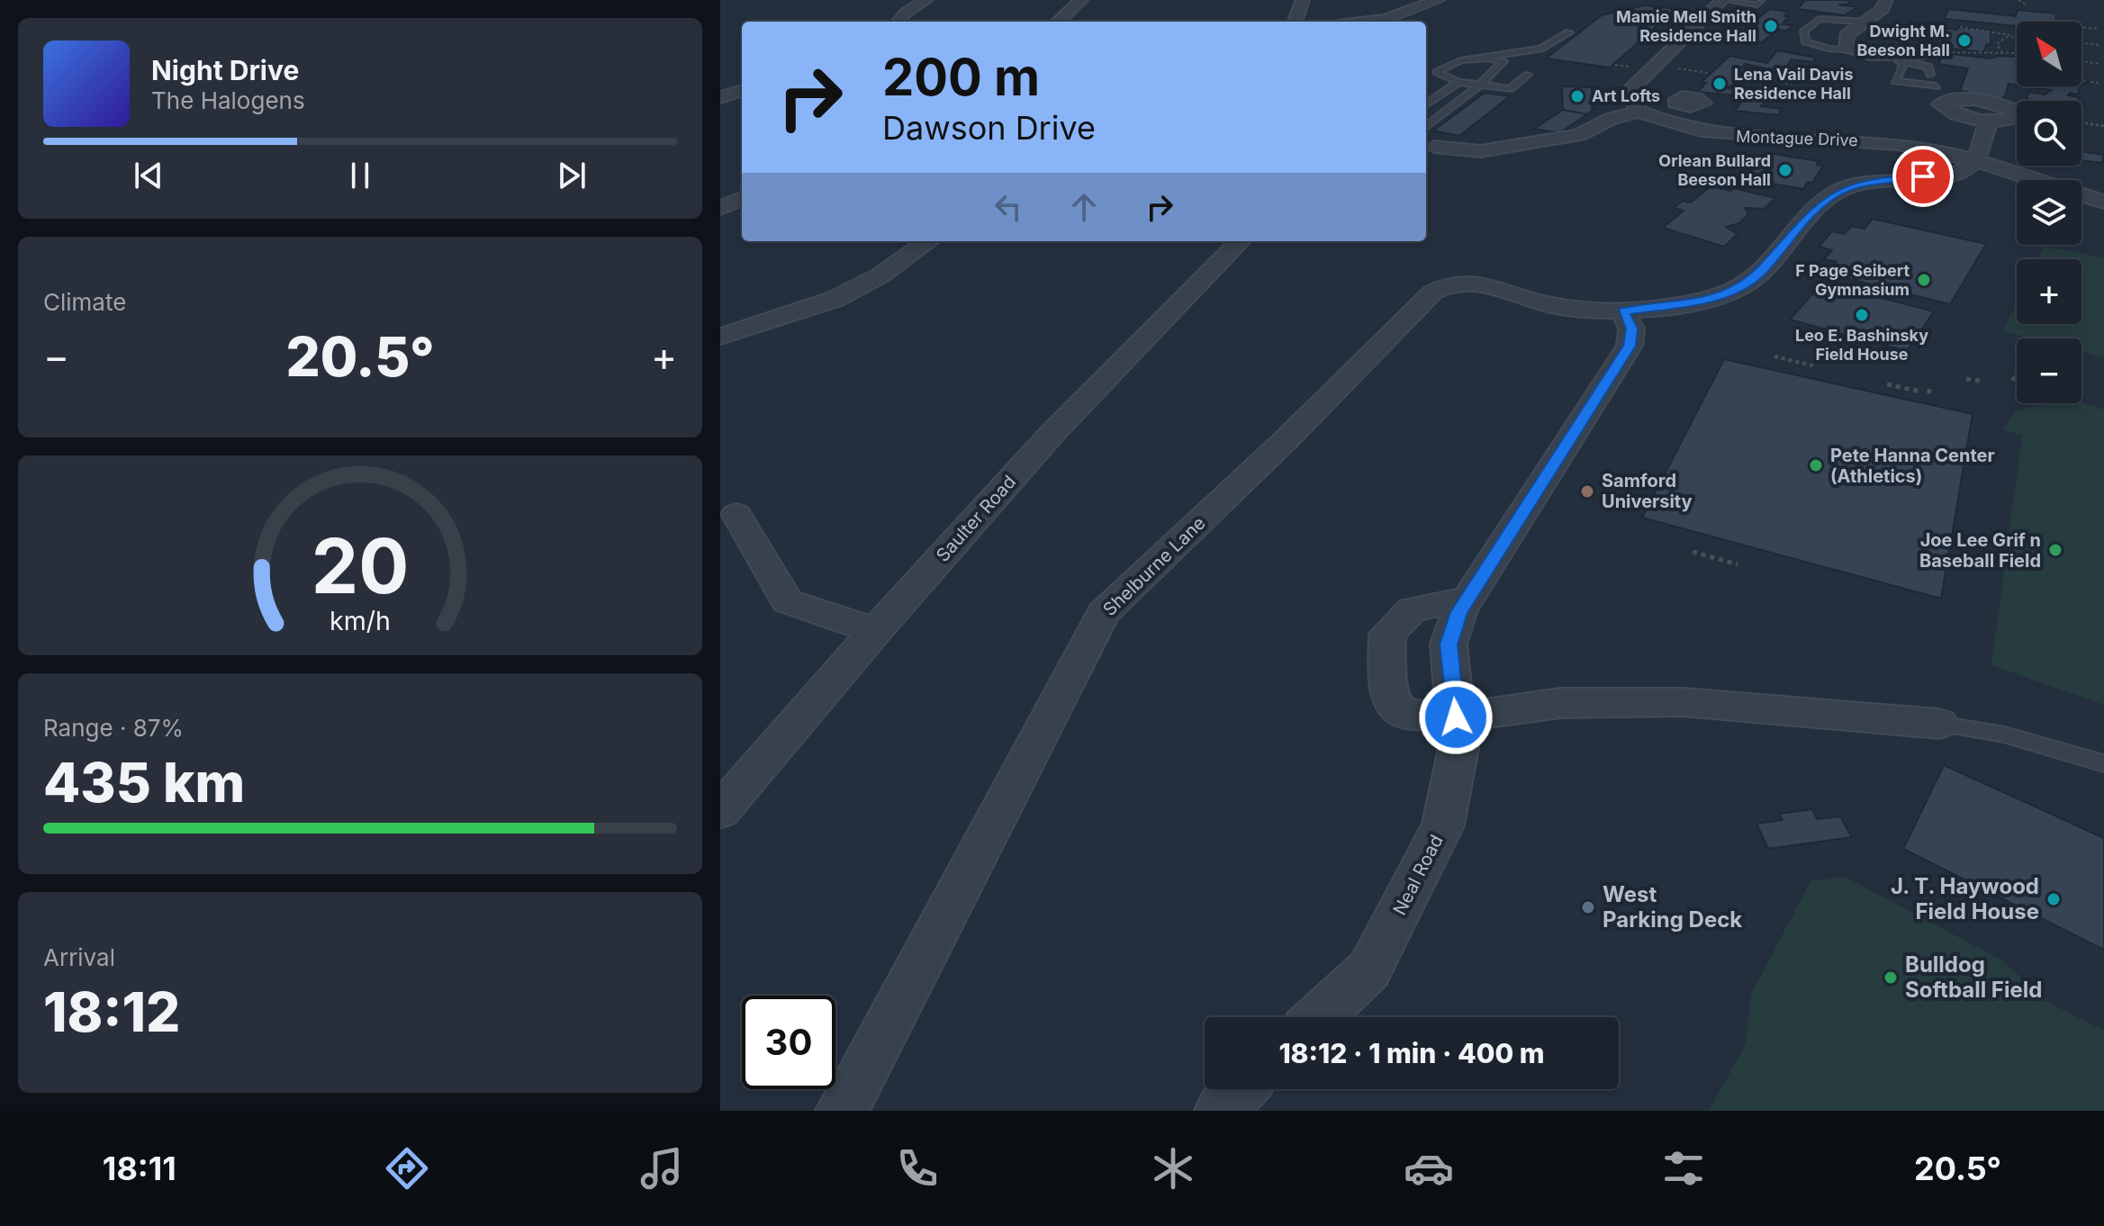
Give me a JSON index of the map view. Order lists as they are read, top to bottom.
{
  "streets": {
    "street": [
      "Montague Drive",
      "Saulter Road",
      "Shelburne Lane",
      "Neal Road"
    ]
  },
  "crossings": [
    ["Montague Drive", "Shelburne Lane"],
    ["Shelburne Lane", "Neal Road"]
  ],
  "places": [
    "Mamie Mell Smith Residence Hall",
    "Dwight M. Beeson Hall",
    "Lena Vail Davis Residence Hall",
    "Art Lofts",
    "Orlean Bullard Beeson Hall",
    "F Page Seibert Gymnasium",
    "Leo E. Bashinsky Field House",
    "Pete Hanna Center (Athletics)",
    "Samford University",
    "Joe Lee Grif n Baseball Field",
    "J. T. Haywood Field House",
    "West Parking Deck",
    "Bulldog Softball Field"
  ],
  "north": "top left",
  "page": {
    "map_buttons": ["+", "−"],
    "turn": ["200 m", "Dawson Drive"],
    "song": ["Night Drive", "The Halogens"],
    "tile": [
      "Climate",
      ["Range · 87%", "435 km"],
      ["Arrival", "18:12"]
    ],
    "heat": ["−", "20.5°", "+"],
    "limit": "30",
    "trip": "18:12 · 1 min · 400 m",
    "tabs": ["18:11", "20.5°"],
    "gauge": ["20", "km/h"]
  }
}
